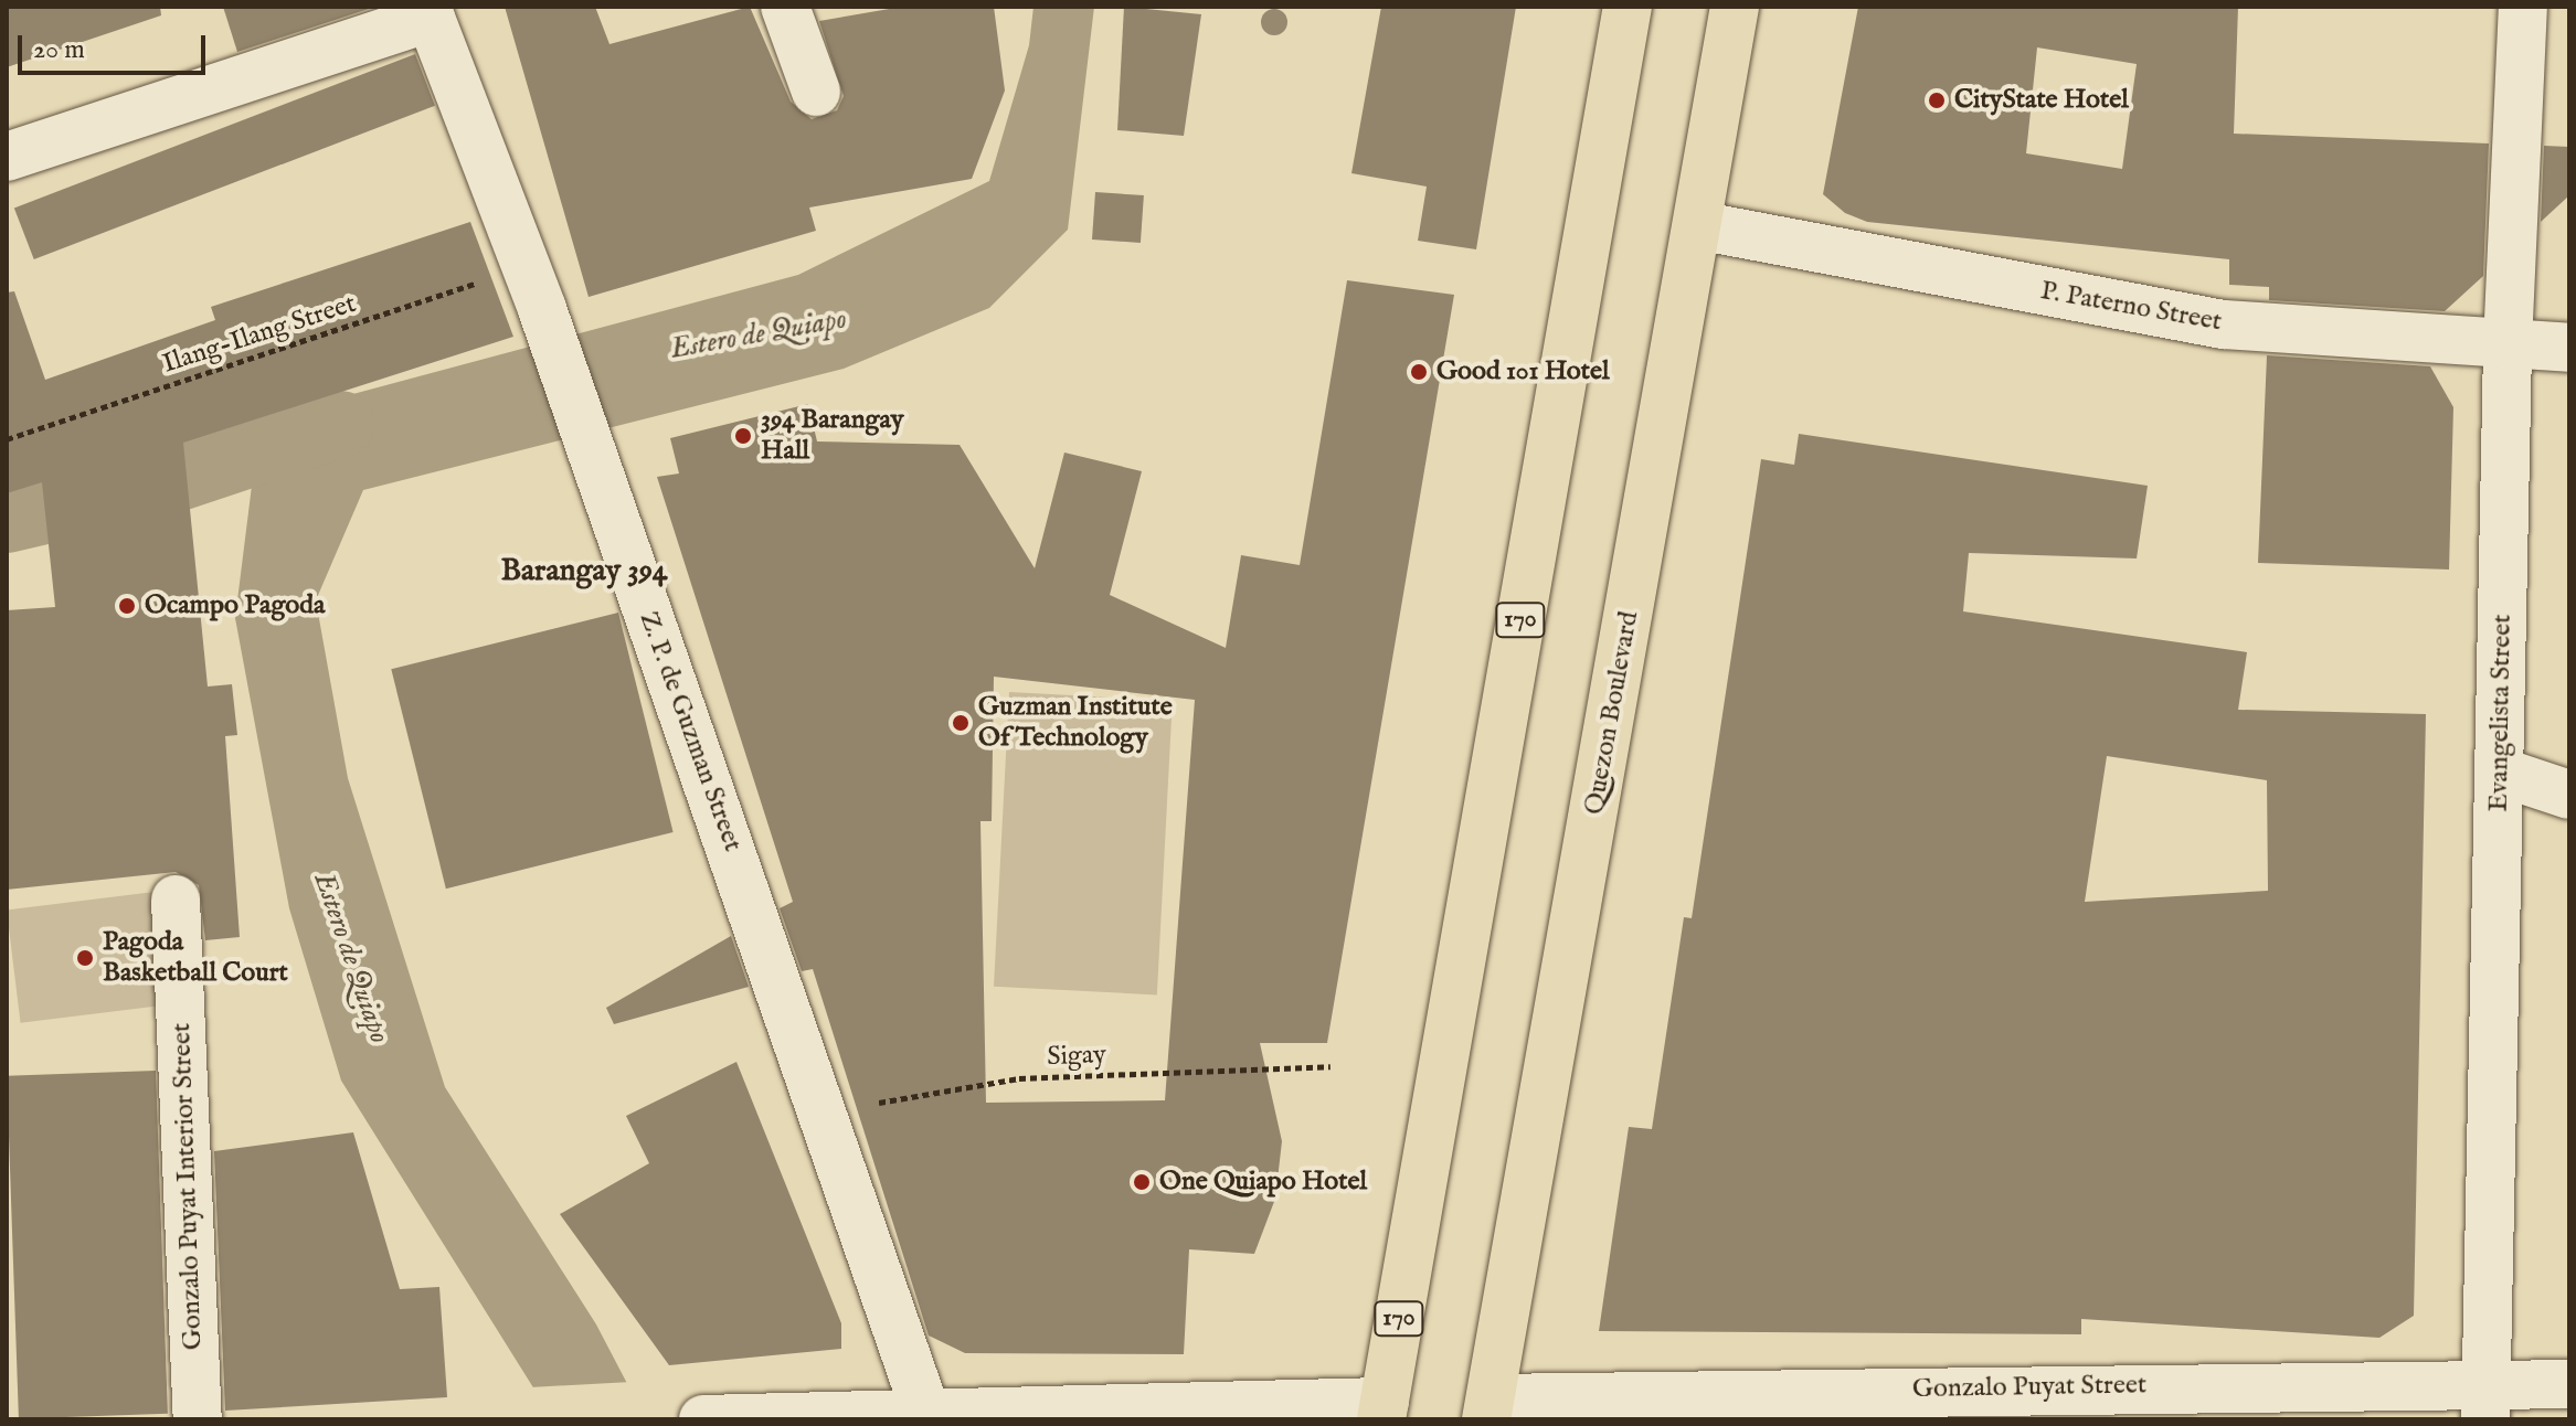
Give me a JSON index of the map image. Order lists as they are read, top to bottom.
{
  "streets": {
    "main road": ["170", "Quezon Boulevard"],
    "street": [
      "P. Paterno Street",
      "Evangelista Street",
      "Z. P. de Guzman Street",
      "Gonzalo Puyat Interior Street",
      "Gonzalo Puyat Street"
    ],
    "path": ["Ilang-Ilang Street", "Sigay"]
  },
  "crossings": [
    ["P. Paterno Street", "Quezon Boulevard"],
    ["P. Paterno Street", "Evangelista Street"],
    ["Ilang-Ilang Street", "Z. P. de Guzman Street"],
    ["Quezon Boulevard", "Gonzalo Puyat Street"],
    ["Evangelista Street", "Gonzalo Puyat Street"],
    ["Z. P. de Guzman Street", "Sigay"]
  ],
  "districts": ["Barangay 394"],
  "water": ["Estero de Quiapo"],
  "places": [
    "CityState Hotel",
    "Good 101 Hotel",
    "394 Barangay Hall",
    "Ocampo Pagoda",
    "Guzman Institute Of Technology",
    "Pagoda Basketball Court",
    "One Quiapo Hotel"
  ],
  "scale_bar": "20 m"
}
